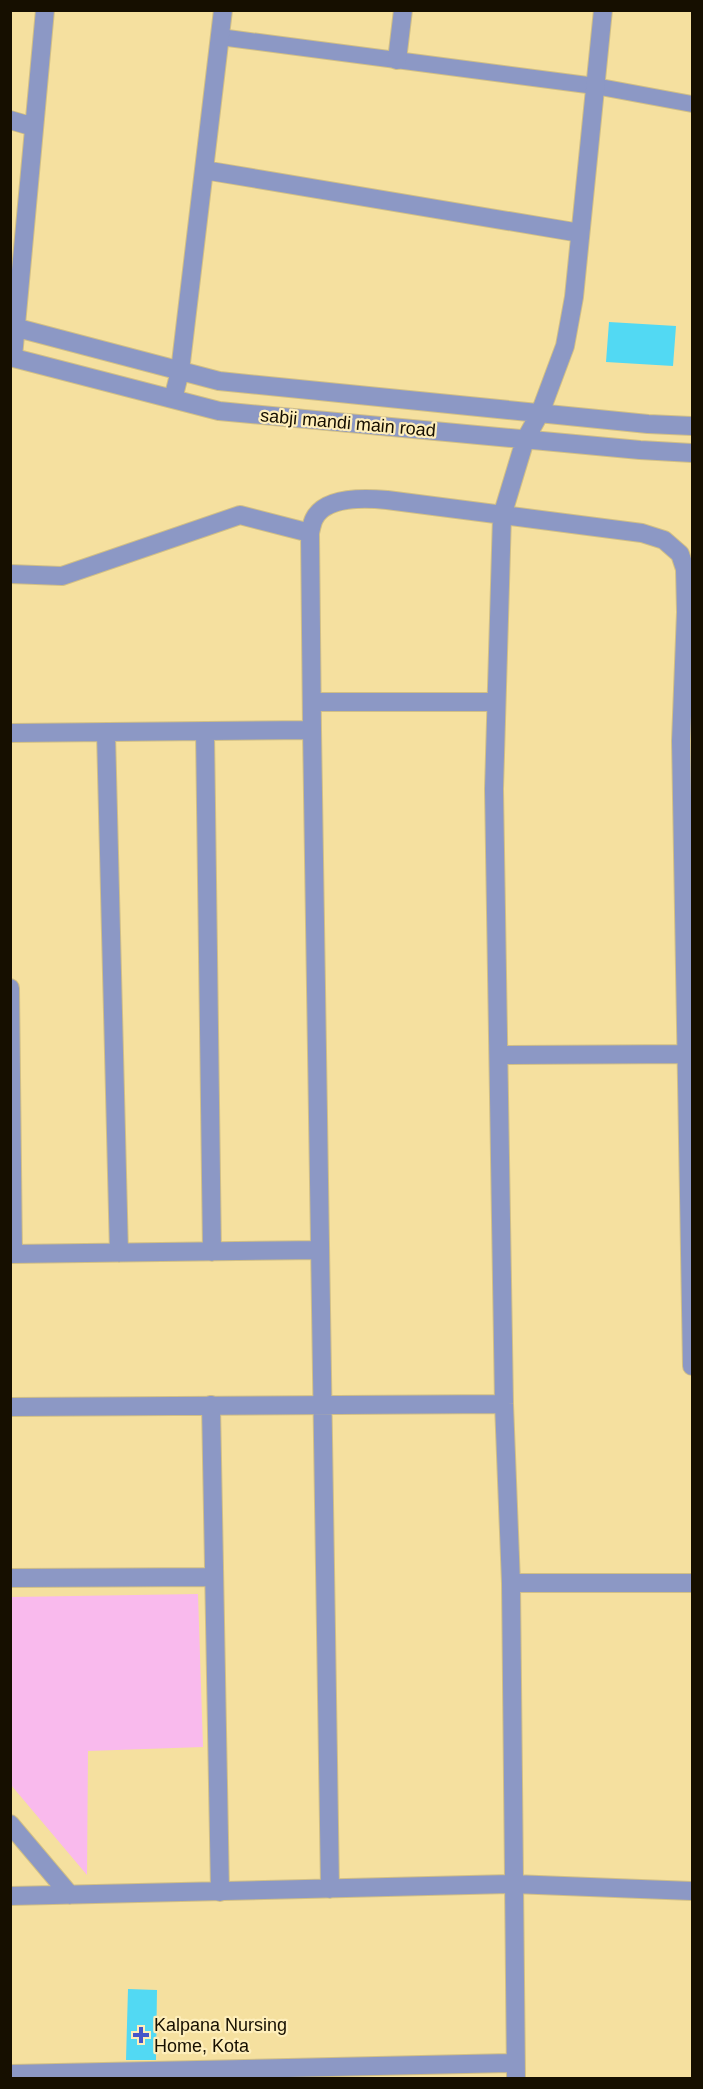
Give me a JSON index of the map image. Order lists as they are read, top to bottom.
{
  "streets": {
    "street": ["sabji mandi main road"]
  },
  "places": {
    "health": ["Kalpana Nursing Home, Kota"]
  }
}
